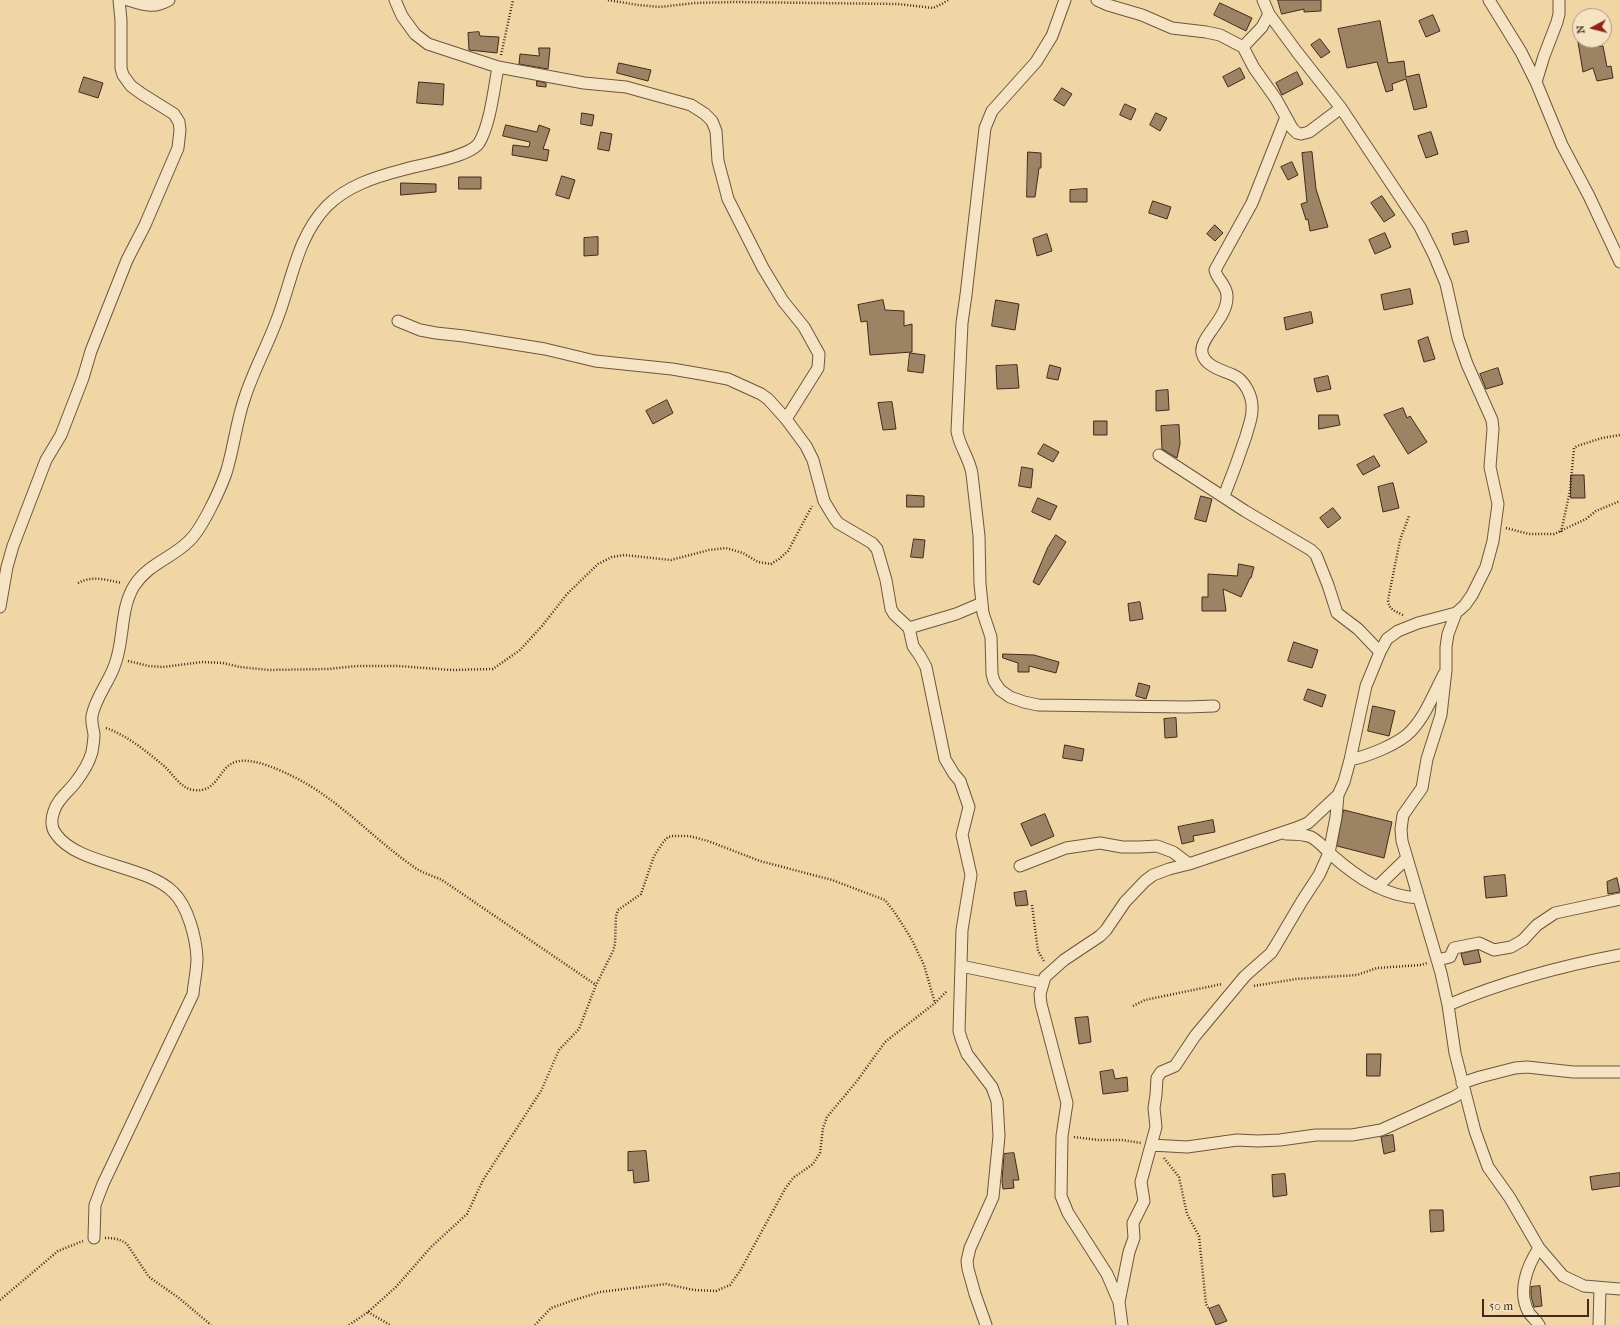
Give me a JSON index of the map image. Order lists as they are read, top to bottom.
{
  "scale_bar": "50 m",
  "north": "left"
}
